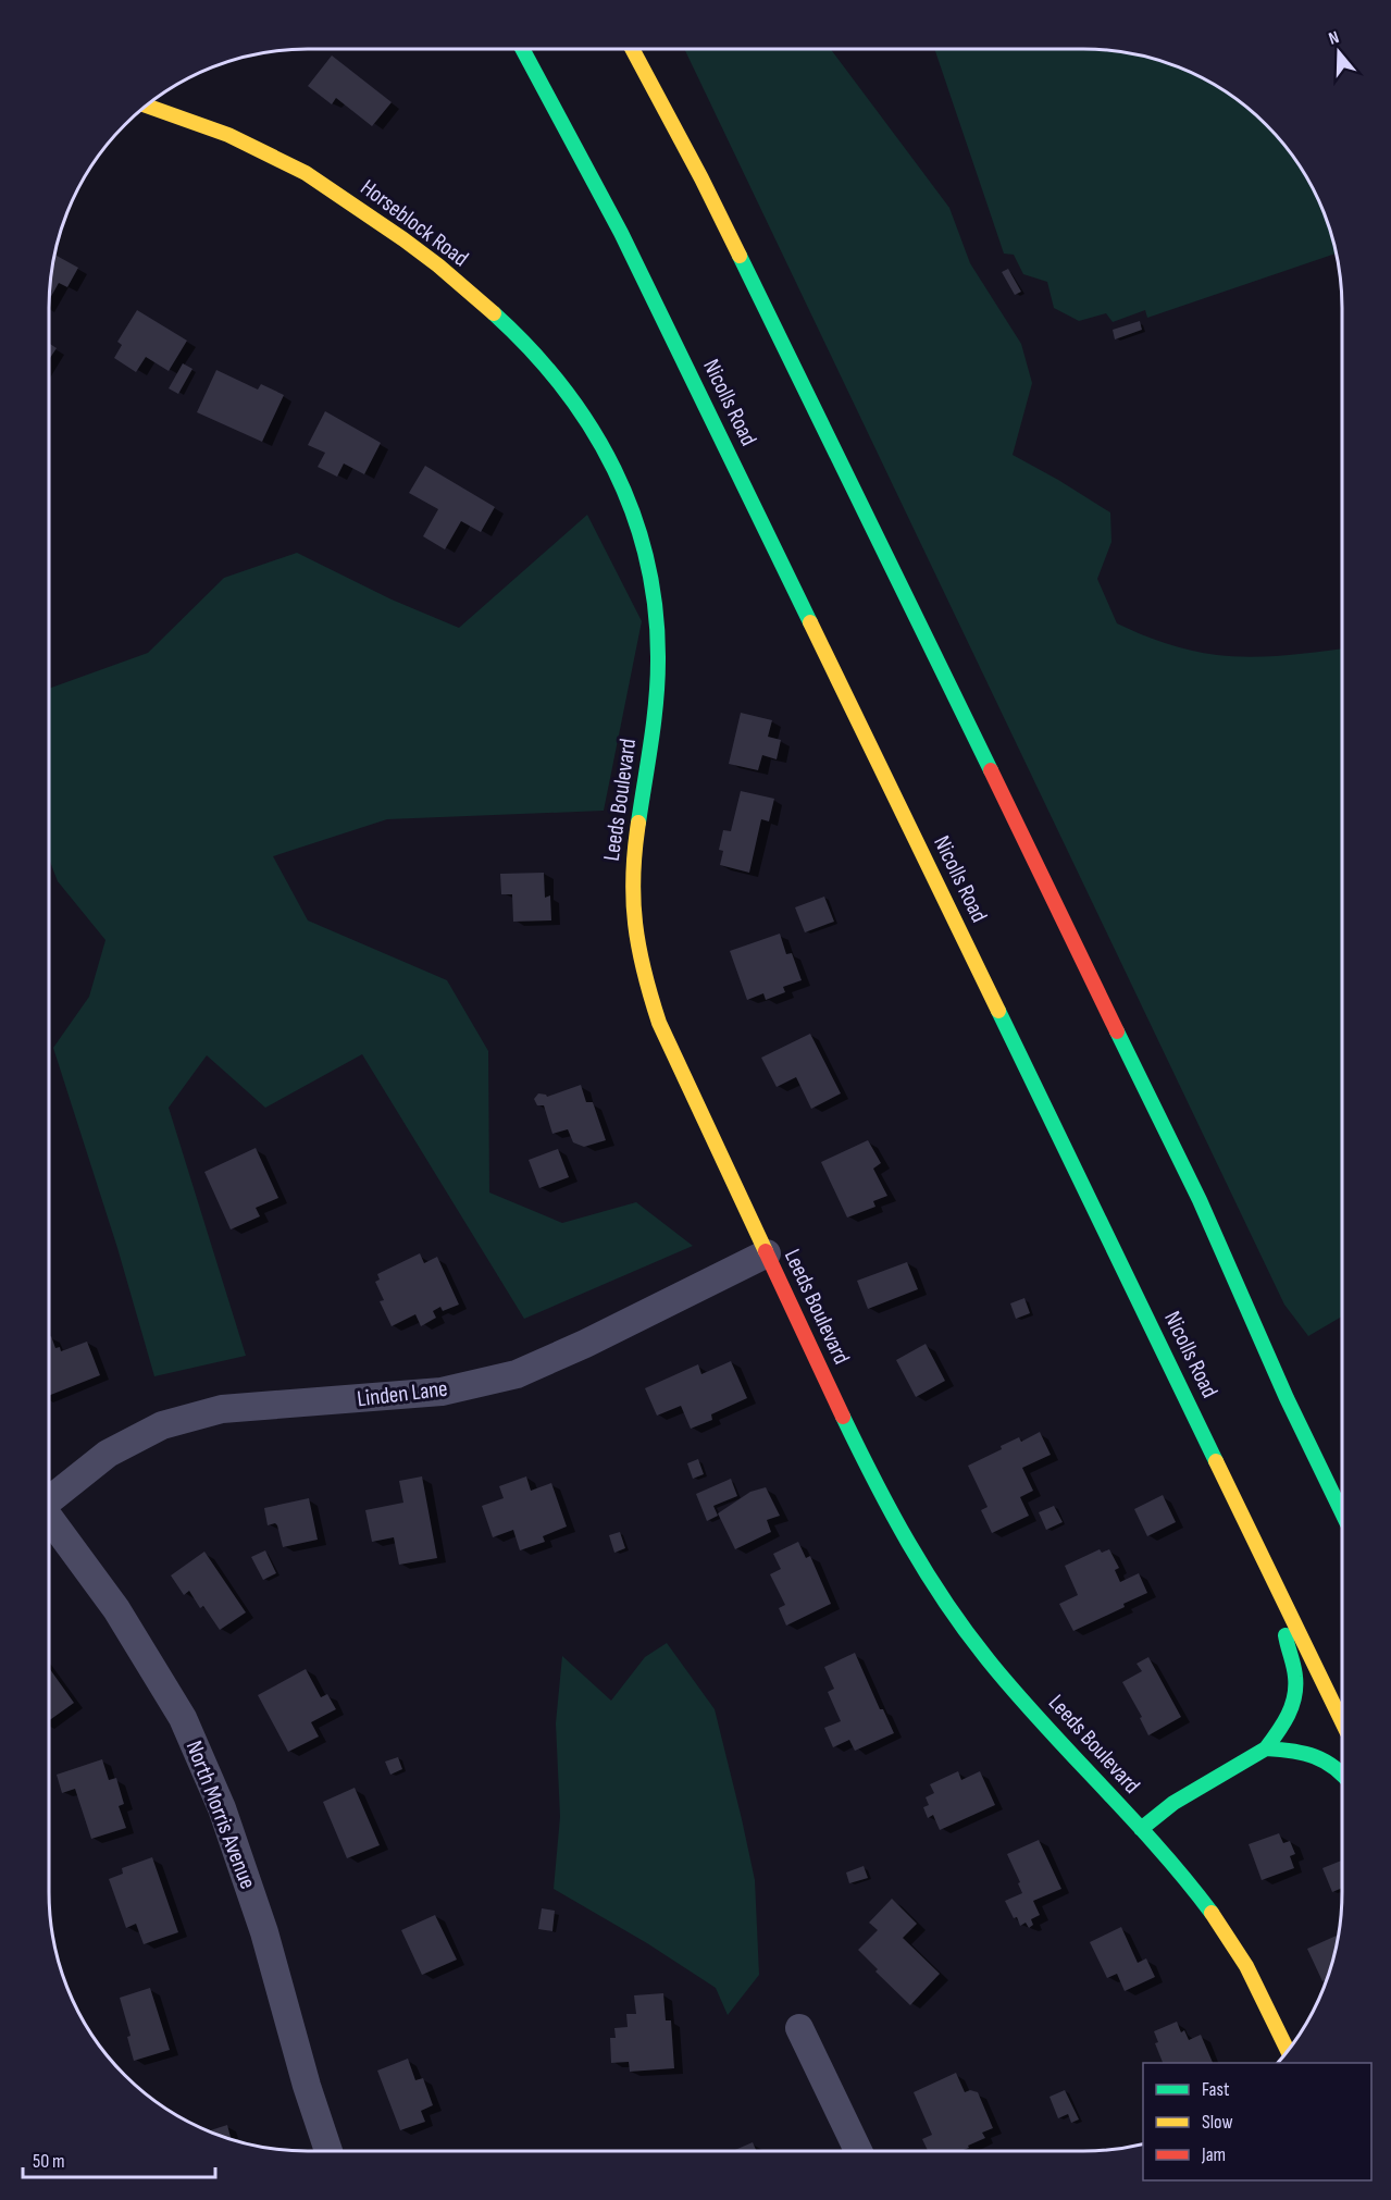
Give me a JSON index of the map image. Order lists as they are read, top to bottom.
{
  "streets": {
    "main road": ["Horseblock Road", "Nicolls Road", "Leeds Boulevard"],
    "street": ["Linden Lane", "North Morris Avenue"]
  },
  "crossings": [
    ["Horseblock Road", "Leeds Boulevard"],
    ["Leeds Boulevard", "Linden Lane"]
  ],
  "legend": ["Fast", "Slow", "Jam"],
  "scale_bar": "50 m",
  "north": "top"
}
